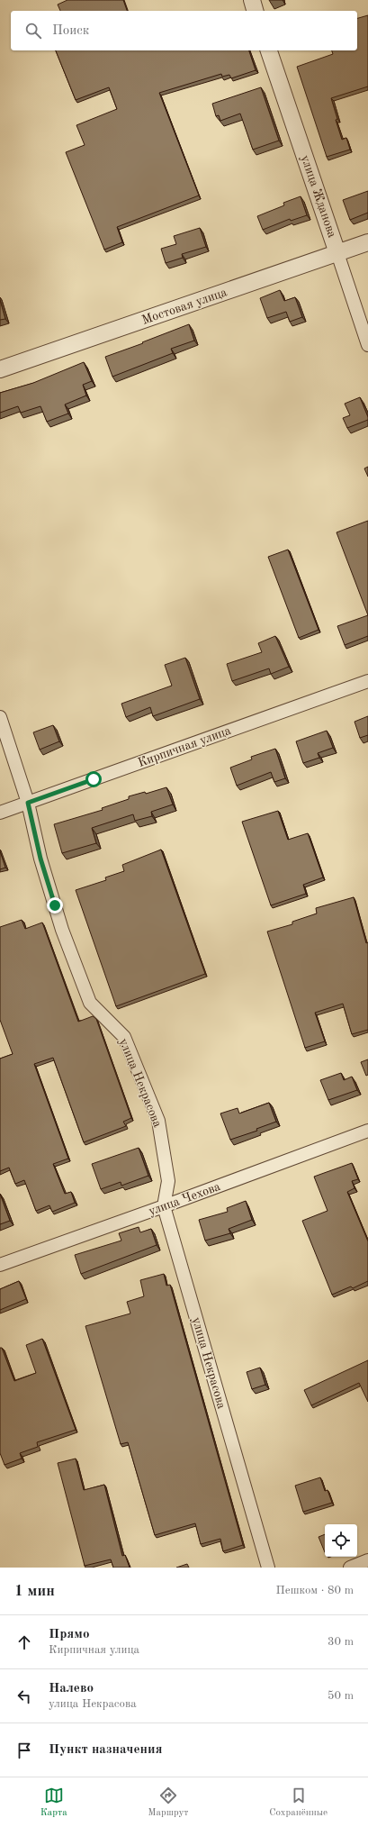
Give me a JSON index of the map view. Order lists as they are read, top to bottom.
{
  "streets": {
    "street": [
      "улица Жданова",
      "Мостовая улица",
      "Кирпичная улица",
      "улица Некрасова",
      "улица Чехова"
    ]
  },
  "crossings": [
    ["улица Жданова", "Мостовая улица"],
    ["Кирпичная улица", "улица Некрасова"],
    ["улица Некрасова", "улица Чехова"]
  ],
  "page": {
    "search": "Поиск",
    "heading": ["1 мин", "Пешком · 80 m"],
    "list": [
      ["Прямо", "Кирпичная улица", "30 m"],
      ["Налево", "улица Некрасова", "50 m"],
      "Пункт назначения"
    ],
    "nav": ["Карта", "Маршрут", "Сохранённые"]
  }
}
